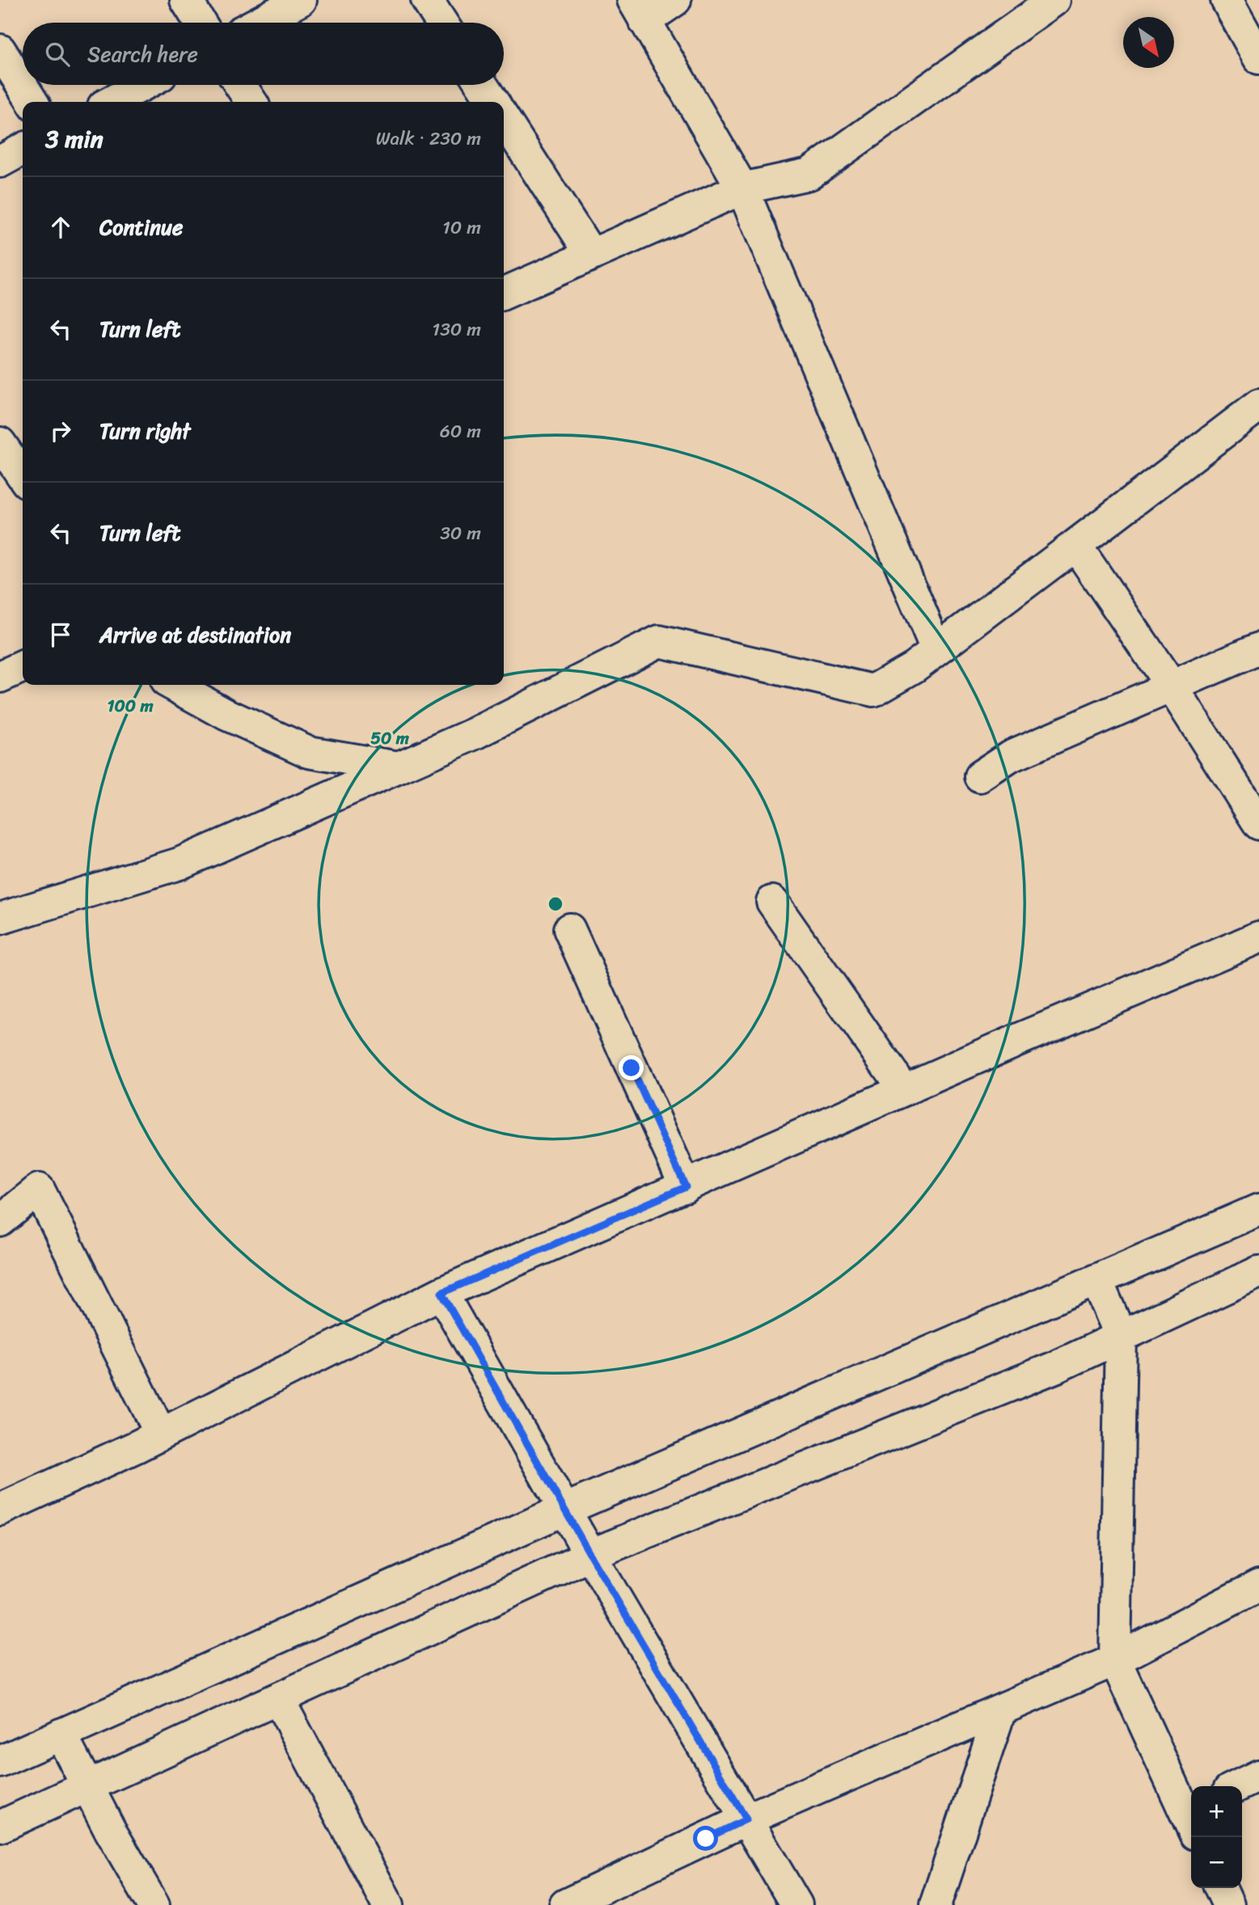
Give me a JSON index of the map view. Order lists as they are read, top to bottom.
{
  "north": "bottom right",
  "page": {
    "search": "Search here",
    "heading": ["3 min", "Walk · 230 m"],
    "list": [
      ["Continue", "10 m"],
      ["Turn left", "130 m"],
      ["Turn right", "60 m"],
      ["Turn left", "30 m"],
      "Arrive at destination"
    ],
    "map_buttons": ["+", "−"]
  },
  "rings": ["100 m", "50 m"]
}
